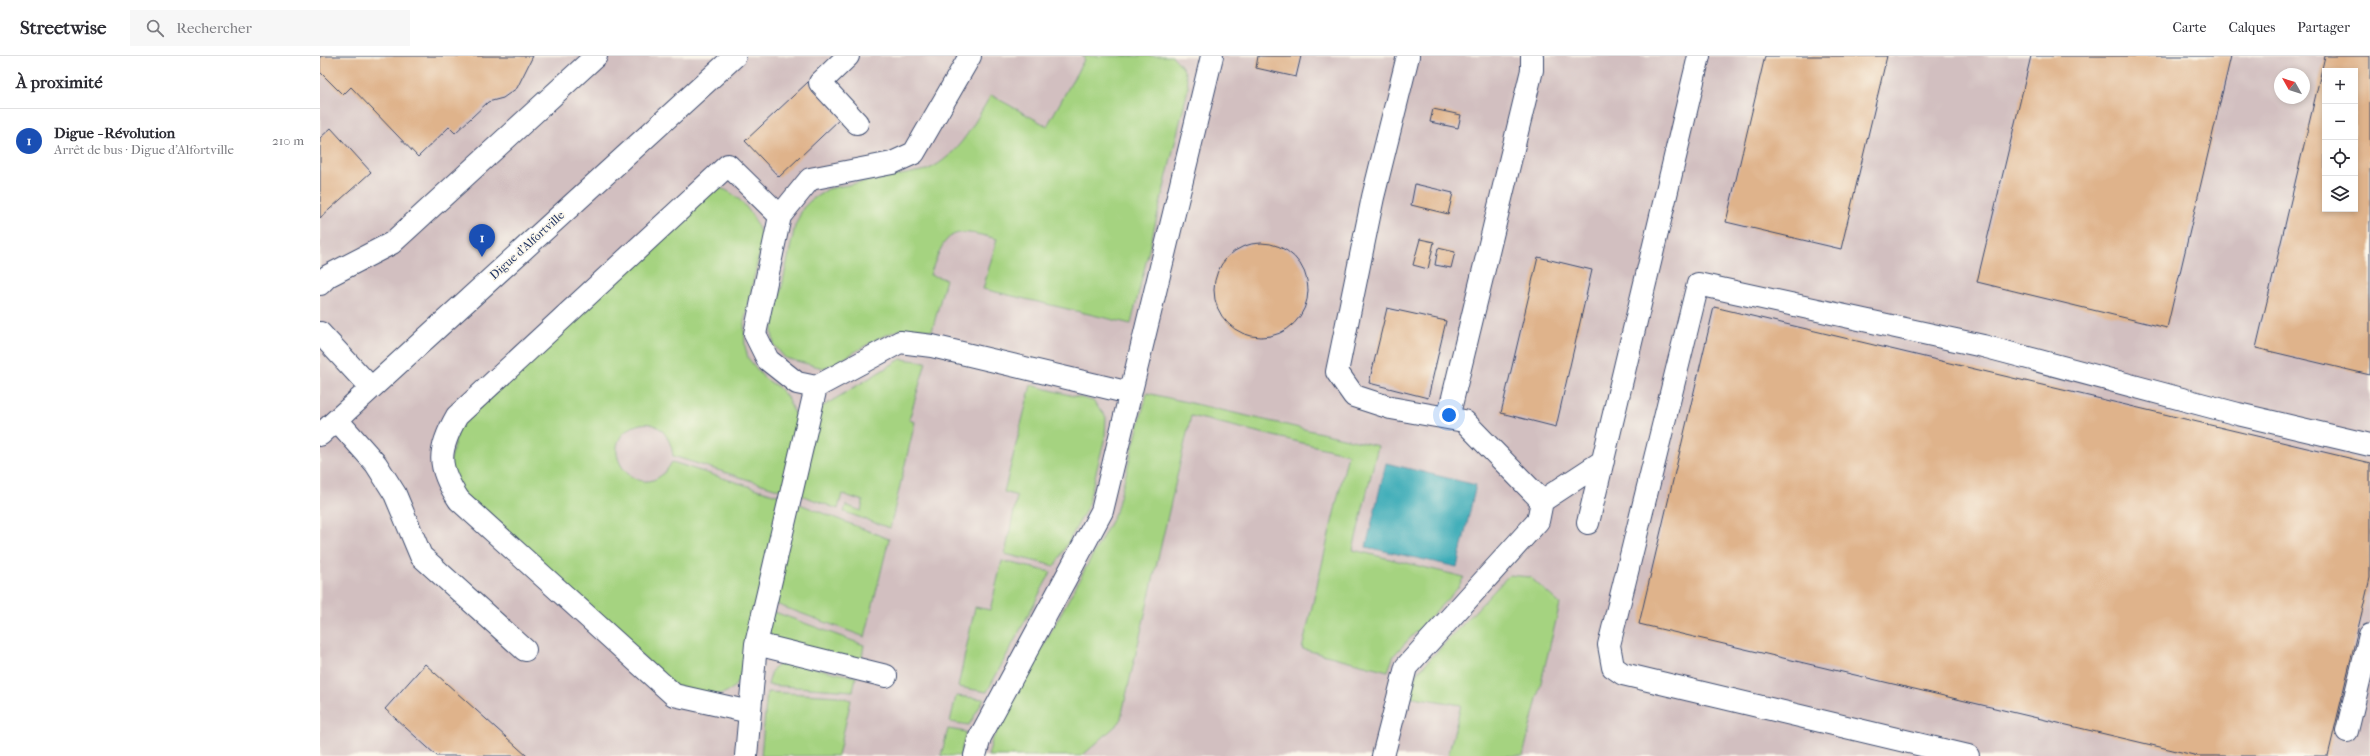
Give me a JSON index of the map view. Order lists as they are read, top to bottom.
{
  "streets": {
    "street": ["Digue d'Alfortville"]
  },
  "north": "top left",
  "page": {
    "header": "Streetwise",
    "search": "Rechercher",
    "nav": ["Carte", "Calques", "Partager"],
    "heading": "À proximité",
    "map_buttons": ["+", "−"],
    "list": [
      {
        "mark": "1",
        "name": "Digue - Révolution",
        "note": "Arrêt de bus · Digue d'Alfortville",
        "value": "210 m"
      }
    ],
    "pins": "1"
  }
}
